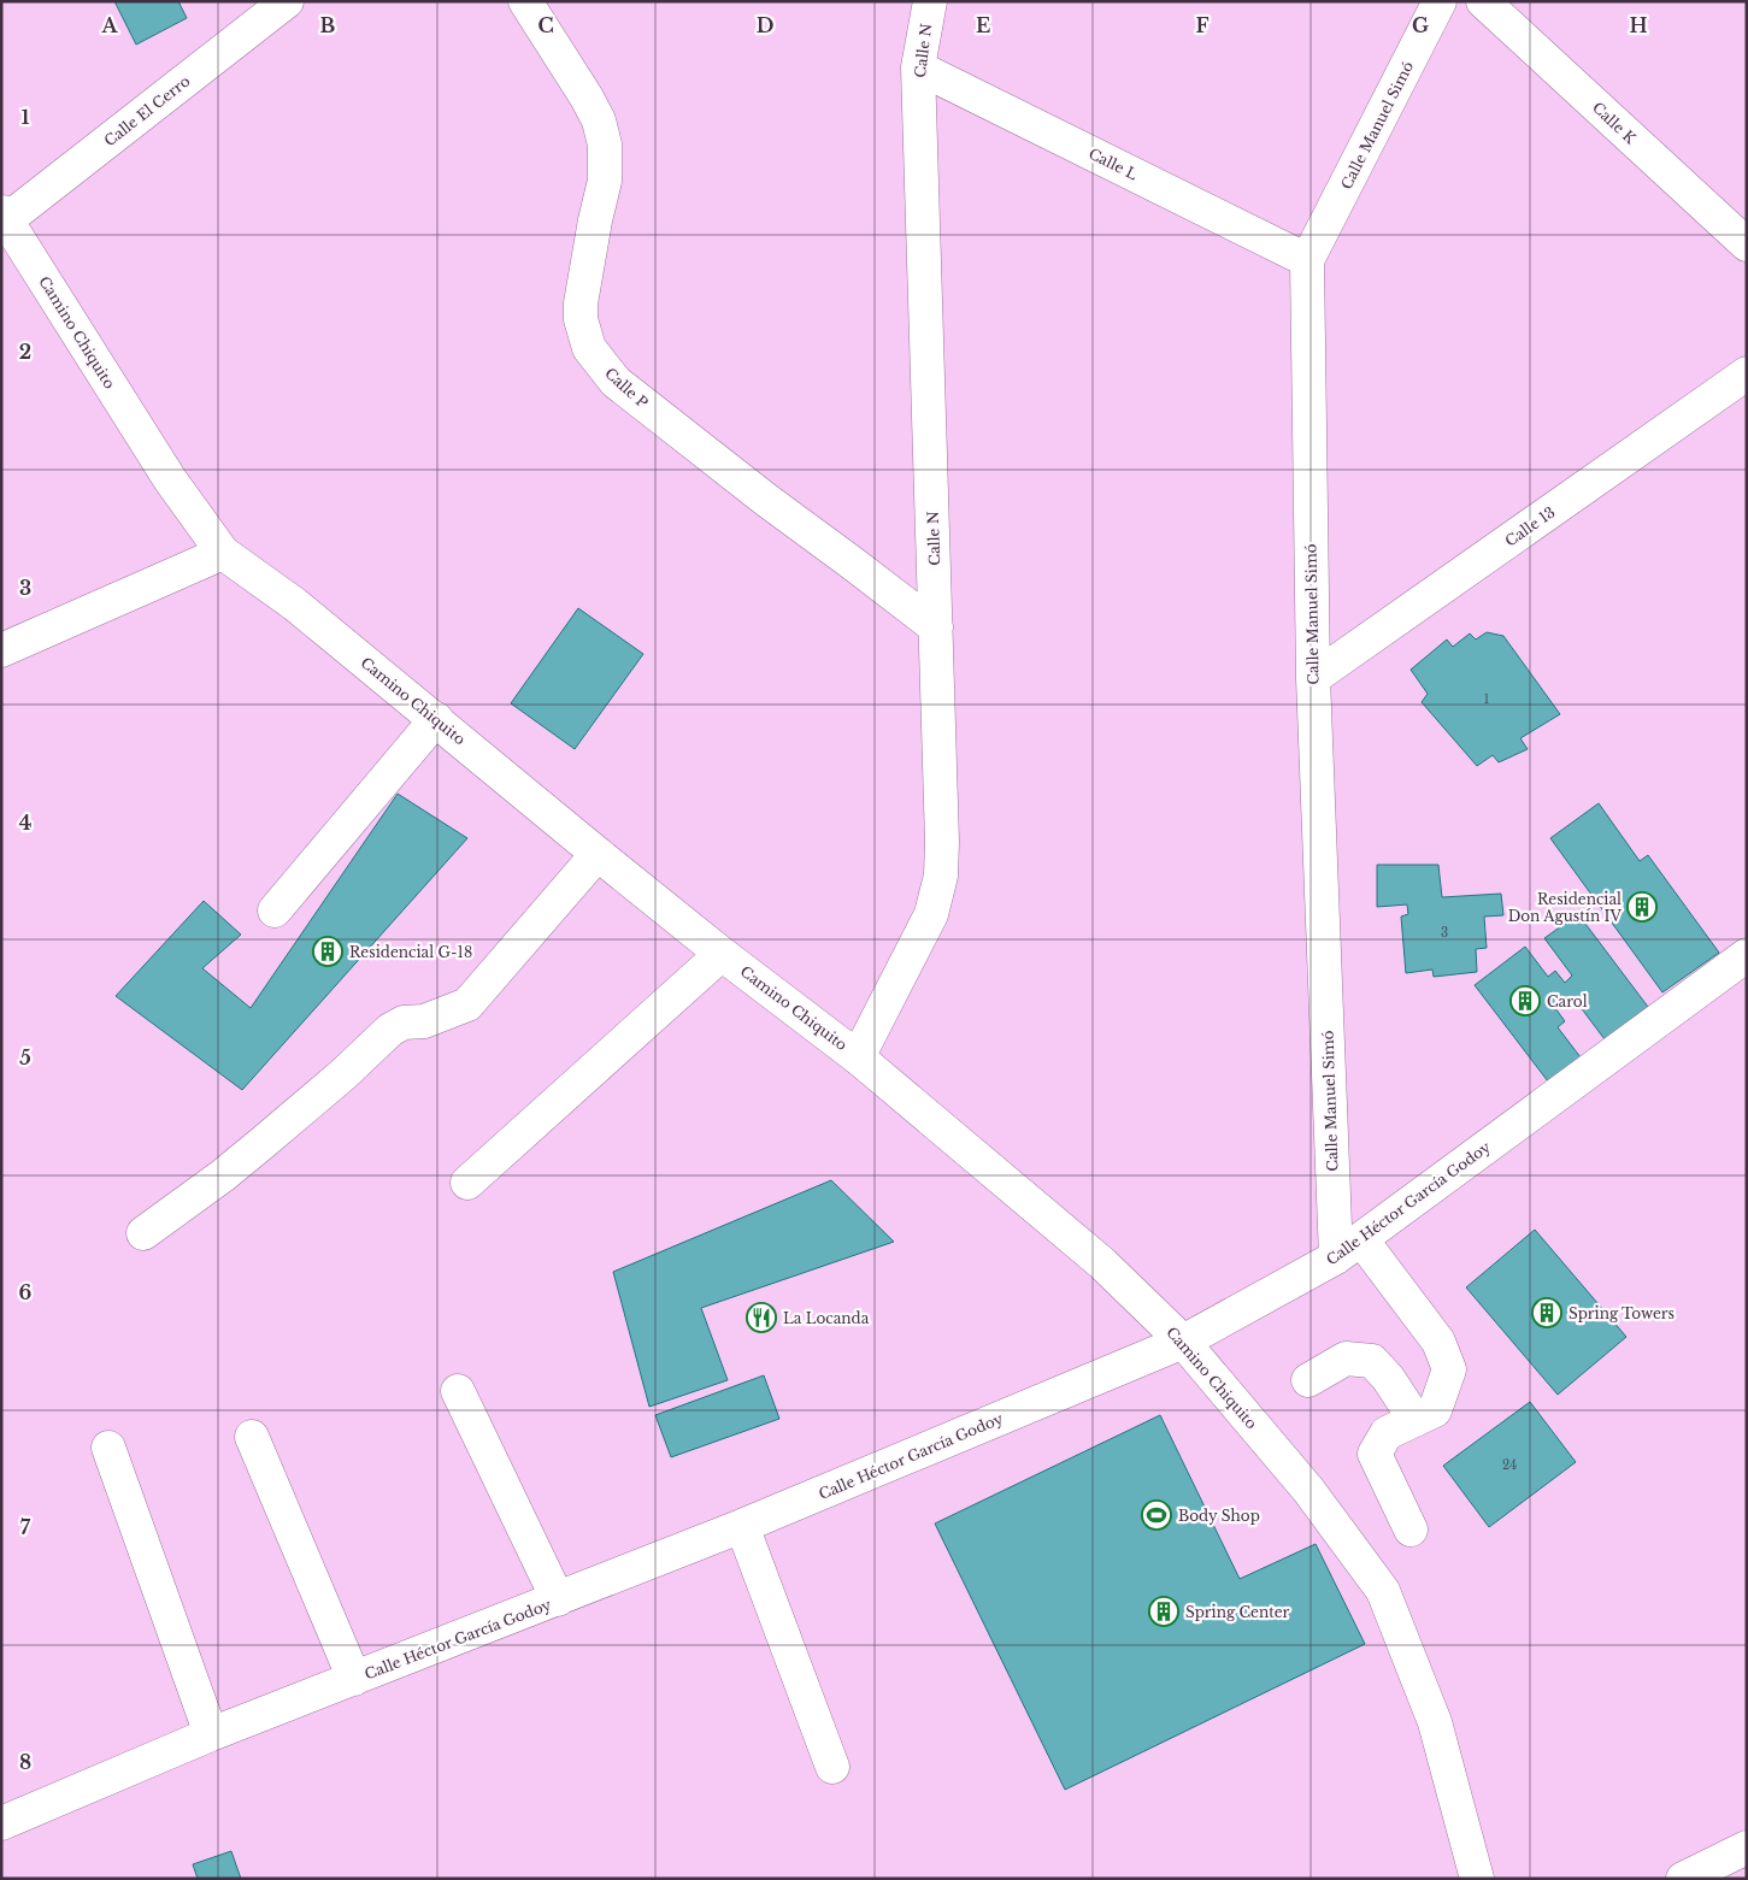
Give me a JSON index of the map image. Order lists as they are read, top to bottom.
{
  "streets": {
    "street": [
      "Calle N",
      "Calle El Cerro",
      "Calle K",
      "Calle Manuel Simó",
      "Calle L",
      "Camino Chiquito",
      "Calle P",
      "Calle 13",
      "Calle Héctor García Godoy"
    ]
  },
  "crossings": [
    ["Calle N", "Calle L"],
    ["Calle N", "Camino Chiquito"],
    ["Calle N", "Calle P"],
    ["Calle El Cerro", "Camino Chiquito"],
    ["Calle Manuel Simó", "Calle L"],
    ["Calle Manuel Simó", "Calle 13"],
    ["Calle Manuel Simó", "Calle Héctor García Godoy"],
    ["Camino Chiquito", "Calle Héctor García Godoy"]
  ],
  "places": {
    "building": [
      "Residencial Don Agustín IV",
      "Residencial G-18",
      "Carol",
      "Spring Towers",
      "Spring Center"
    ],
    "restaurant": ["La Locanda"],
    "sports": ["Body Shop"]
  },
  "house_numbers": ["1", "3", "24"],
  "grid": {
    "columns": [
      "A",
      "B",
      "C",
      "D",
      "E",
      "F",
      "G",
      "H"
    ],
    "rows": [
      "1",
      "2",
      "3",
      "4",
      "5",
      "6",
      "7",
      "8"
    ]
  }
}
